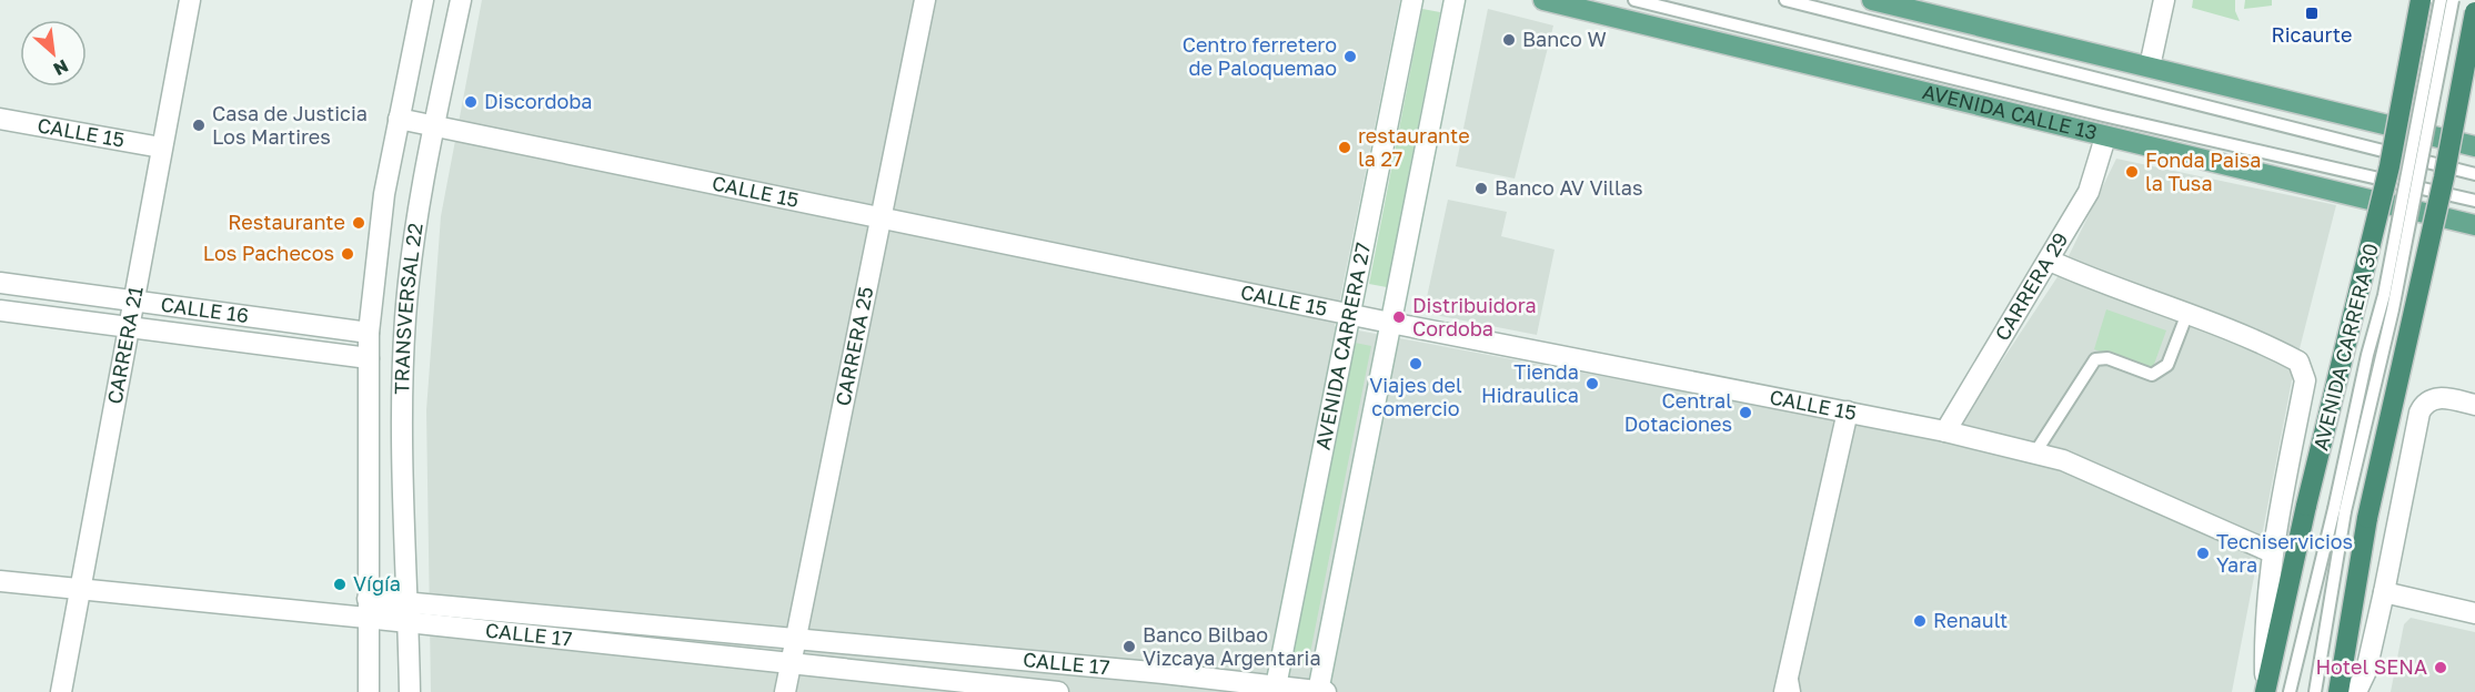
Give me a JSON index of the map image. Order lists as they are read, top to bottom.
{
  "streets": {
    "highway": ["AVENIDA CARRERA 30"],
    "main road": ["AVENIDA CALLE 13"],
    "street": [
      "CALLE 15",
      "CARRERA 29",
      "TRANSVERSAL 22",
      "CALLE 16",
      "CARRERA 21",
      "CARRERA 25",
      "AVENIDA CARRERA 27",
      "CALLE 17"
    ]
  },
  "crossings": [
    ["AVENIDA CALLE 13", "CARRERA 29"],
    ["CALLE 15", "CARRERA 29"],
    ["CALLE 15", "TRANSVERSAL 22"],
    ["CALLE 15", "CARRERA 21"],
    ["CALLE 15", "CARRERA 25"],
    ["CALLE 15", "AVENIDA CARRERA 27"],
    ["TRANSVERSAL 22", "CALLE 16"],
    ["TRANSVERSAL 22", "CALLE 17"],
    ["CALLE 16", "CARRERA 21"],
    ["CARRERA 21", "CALLE 17"],
    ["CARRERA 25", "CALLE 17"],
    ["AVENIDA CARRERA 27", "CALLE 17"]
  ],
  "places": {
    "transit": ["Ricaurte"],
    "other": [
      "Banco W",
      "Centro ferretero de Paloquemao",
      "Discordoba",
      "Casa de Justicia Los Martires",
      "restaurante la 27",
      "Fonda Paisa la Tusa",
      "Banco AV Villas",
      "Restaurante",
      "Los Pachecos",
      "Distribuidora Cordoba",
      "Viajes del comercio",
      "Tienda Hidraulica",
      "Central Dotaciones",
      "Tecniservicios Yara",
      "Vígía",
      "Renault",
      "Banco Bilbao Vizcaya Argentaria",
      "Hotel SENA"
    ]
  },
  "north": "bottom right"
}
